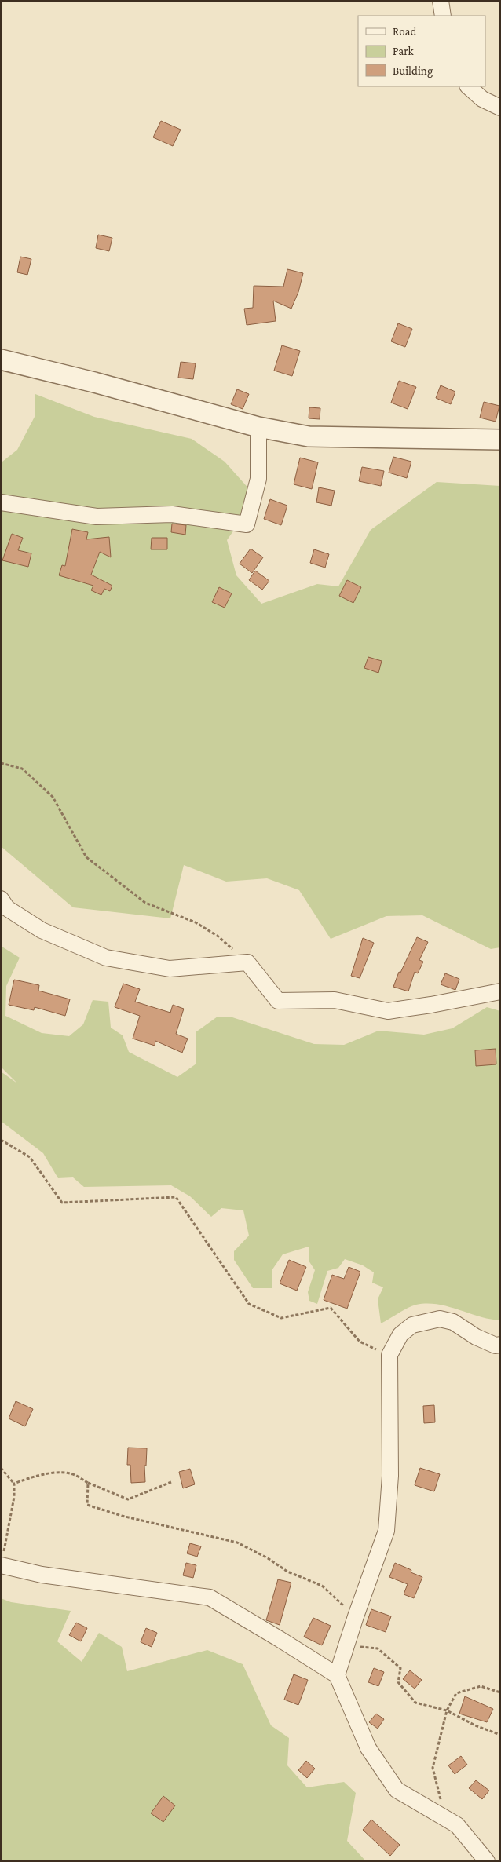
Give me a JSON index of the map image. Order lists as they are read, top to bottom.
{
  "legend": ["Road", "Park", "Building"]
}
